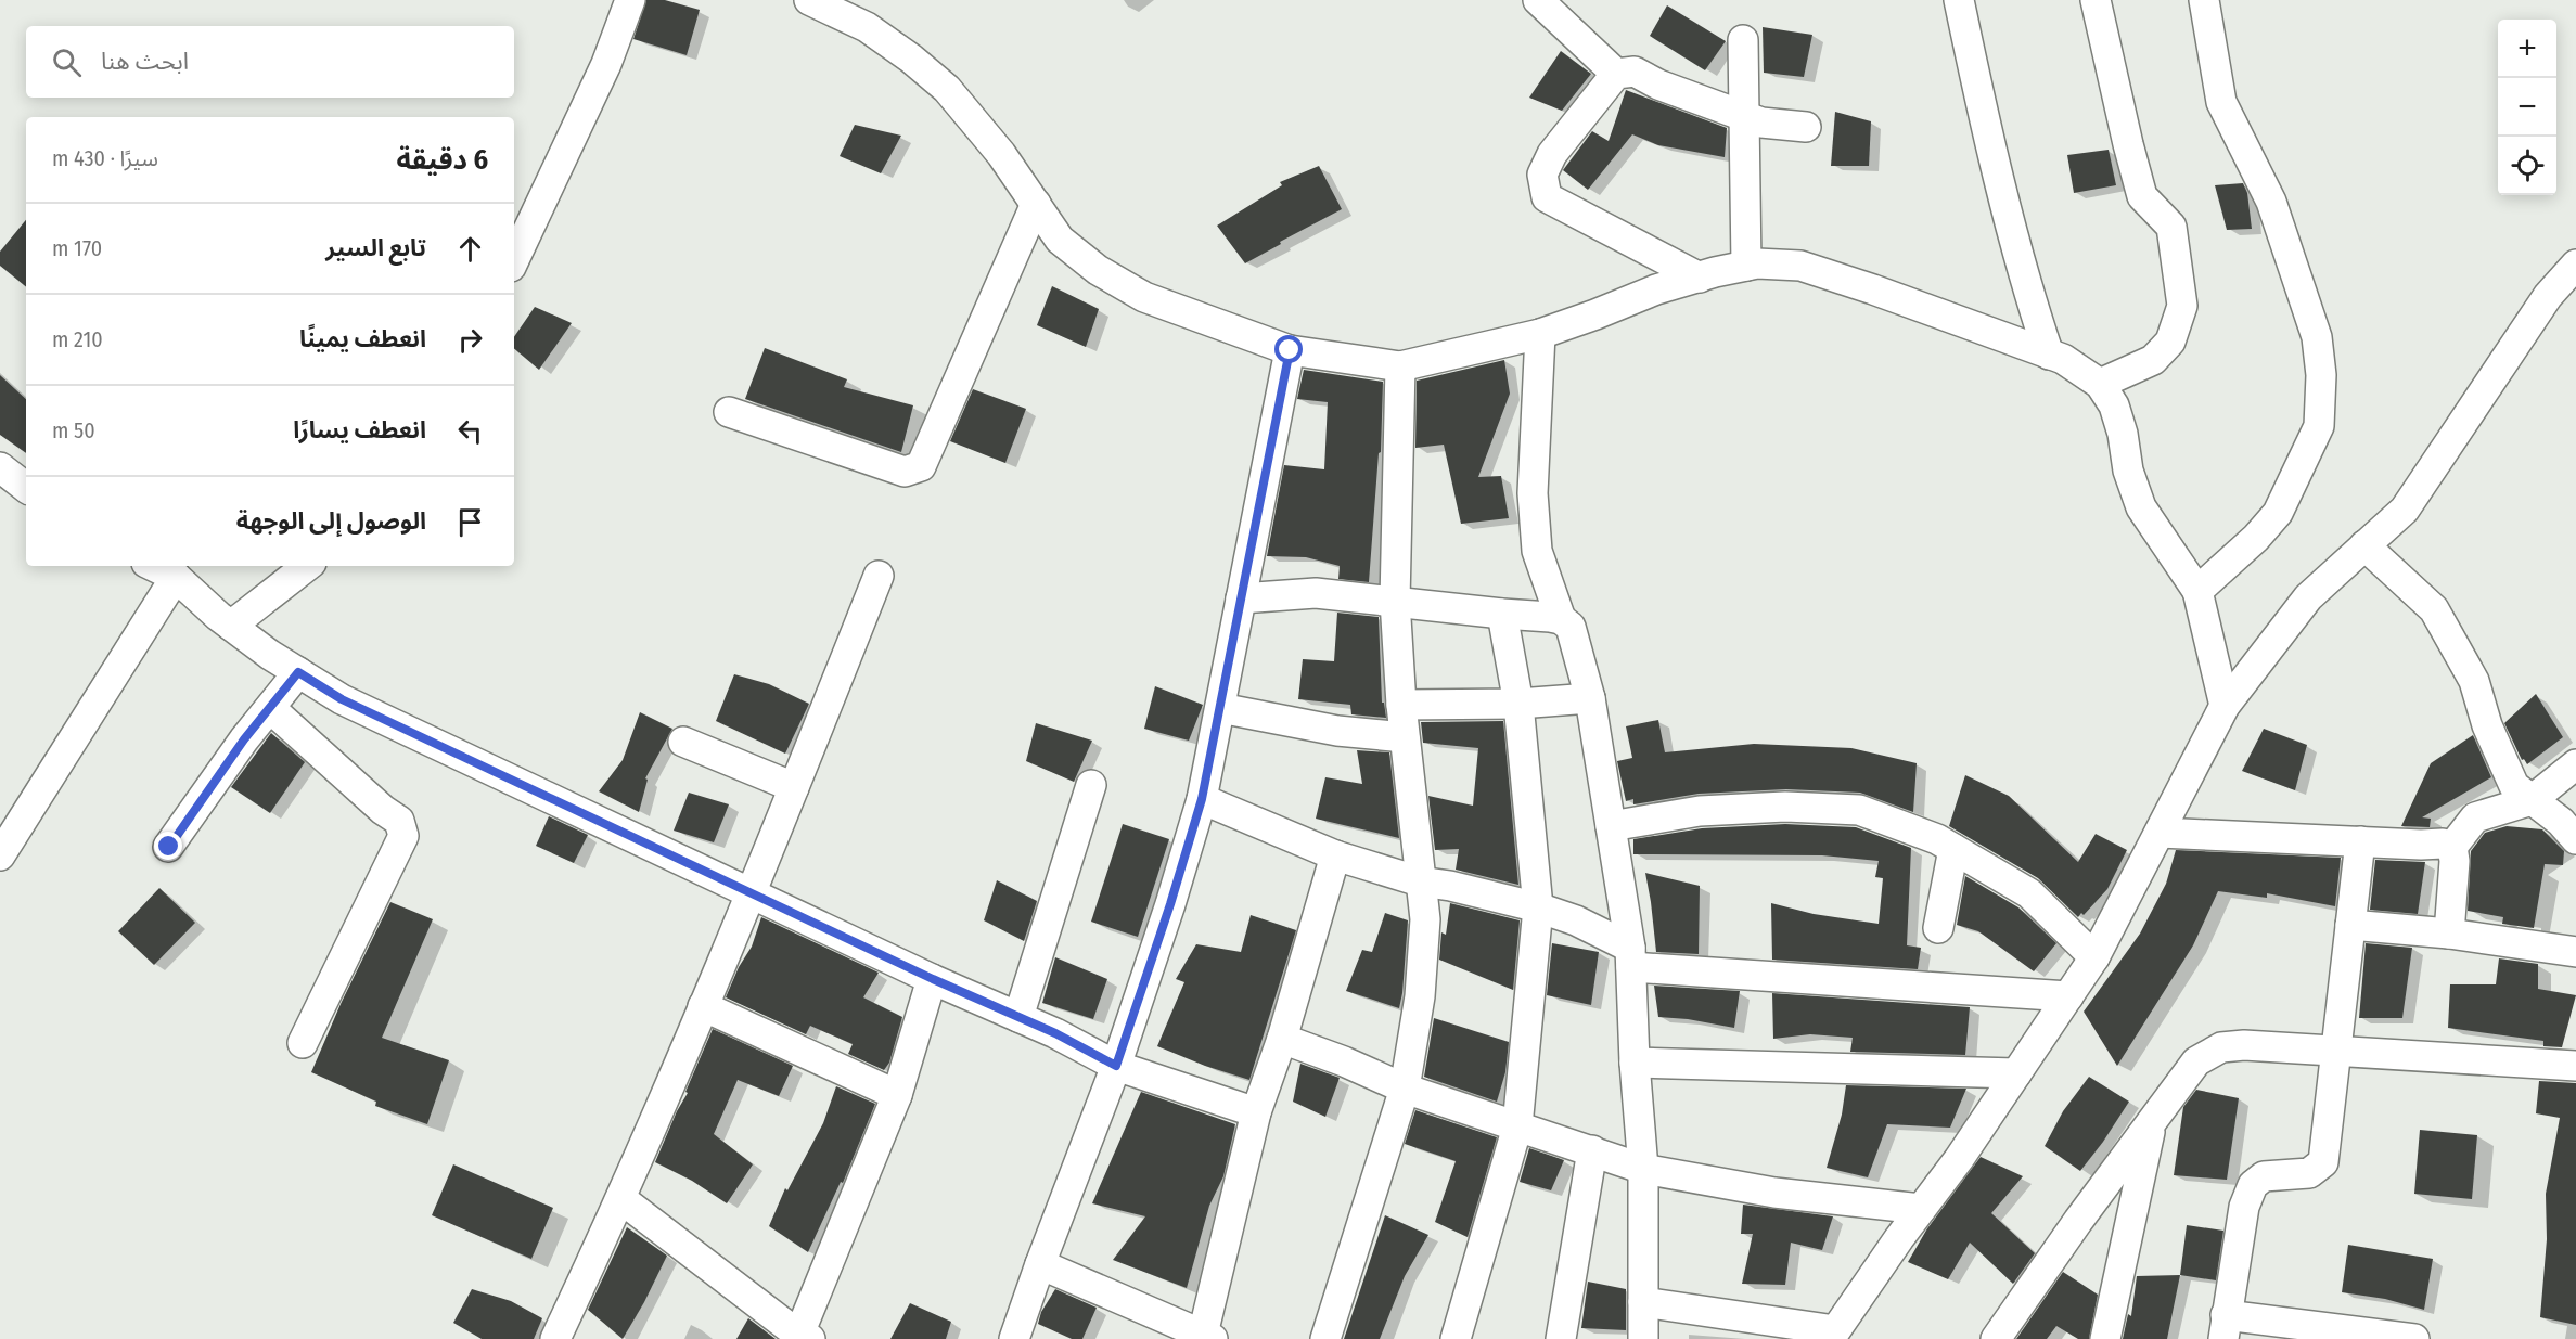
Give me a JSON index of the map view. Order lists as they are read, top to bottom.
{
  "page": {
    "map_buttons": ["+", "−"],
    "search": "ابحث هنا",
    "heading": ["6 دقيقة", "سيرًا · 430 m"],
    "list": [
      ["تابع السير", "170 m"],
      ["انعطف يمينًا", "210 m"],
      ["انعطف يسارًا", "50 m"],
      "الوصول إلى الوجهة"
    ]
  }
}
